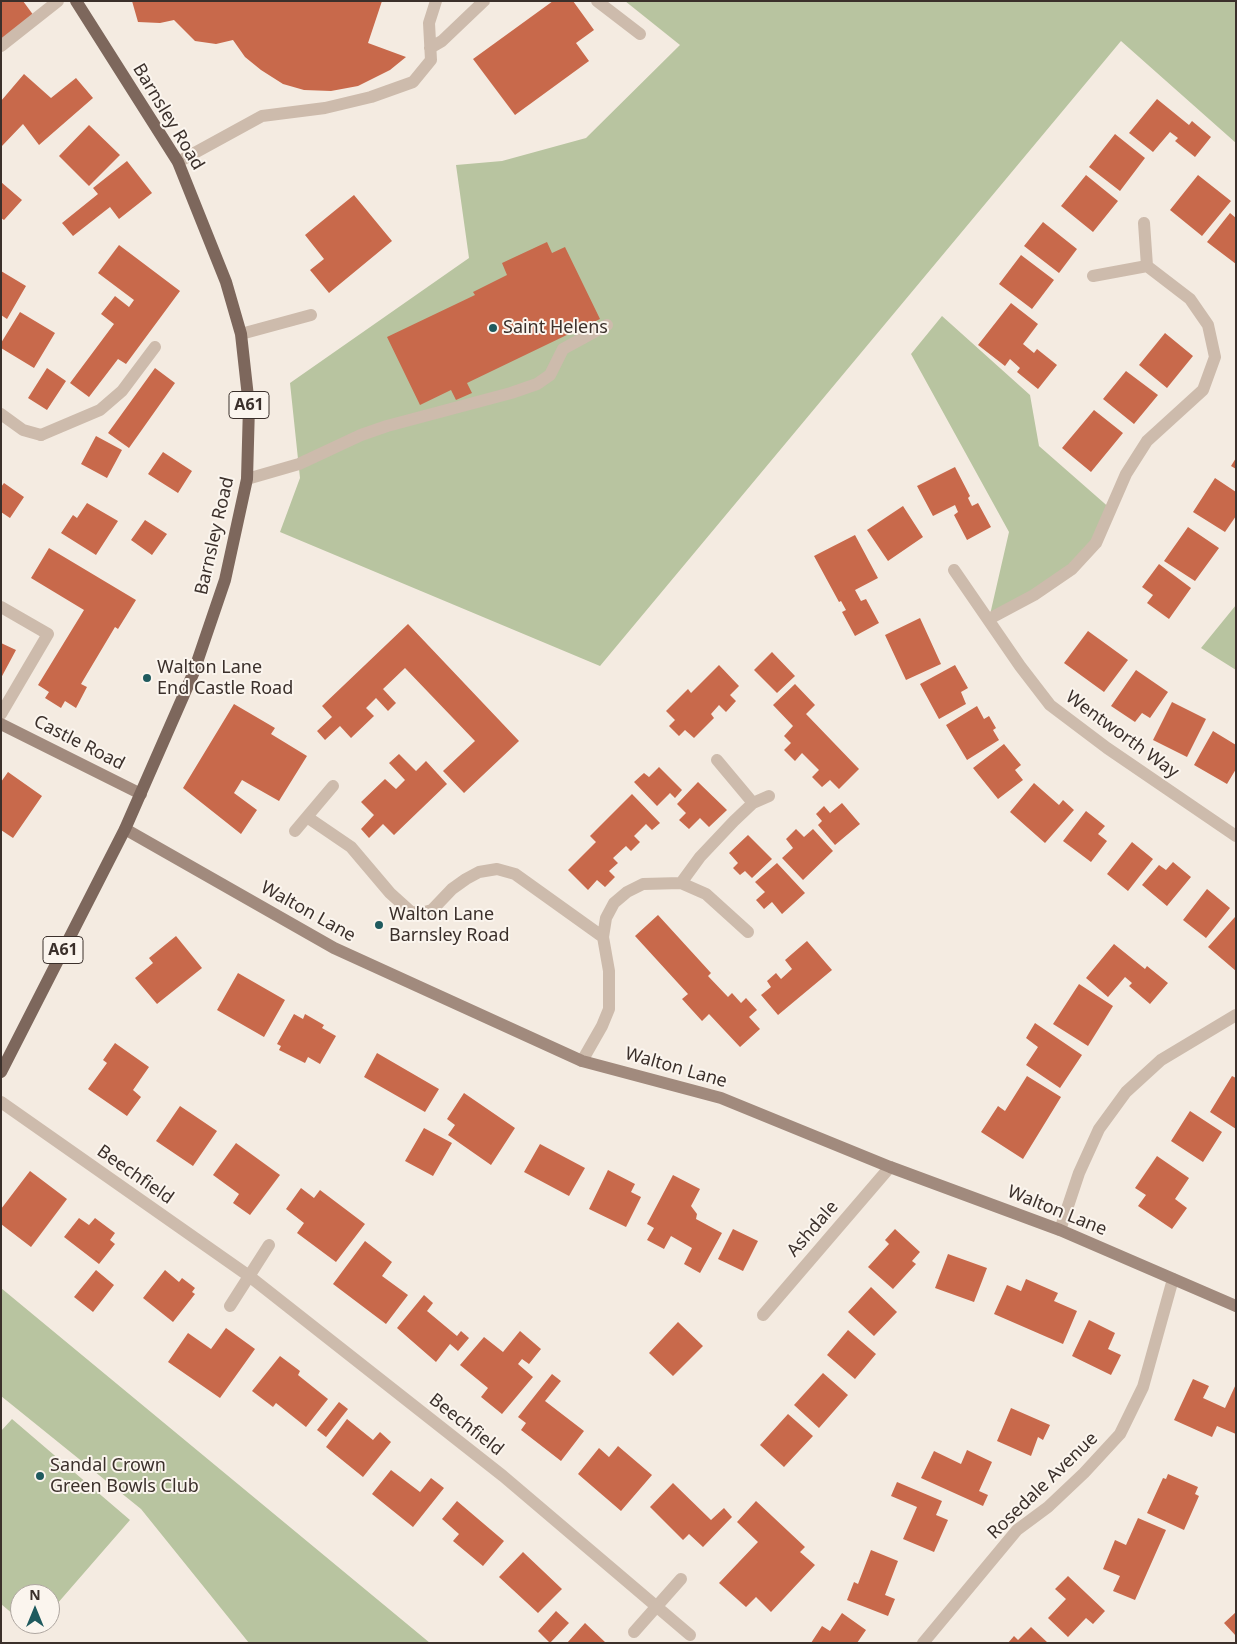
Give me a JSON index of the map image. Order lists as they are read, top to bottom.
{
  "streets": {
    "main road": ["Barnsley Road", "A61"],
    "street": [
      "Wentworth Way",
      "Castle Road",
      "Walton Lane",
      "Beechfield",
      "Ashdale",
      "Rosedale Avenue"
    ]
  },
  "crossings": [
    ["Barnsley Road", "Castle Road"],
    ["Barnsley Road", "Walton Lane"],
    ["Walton Lane", "Ashdale"],
    ["Walton Lane", "Rosedale Avenue"]
  ],
  "places": [
    "Saint Helens",
    "Walton Lane End Castle Road",
    "Walton Lane Barnsley Road",
    "Sandal Crown Green Bowls Club"
  ],
  "north": "top"
}
